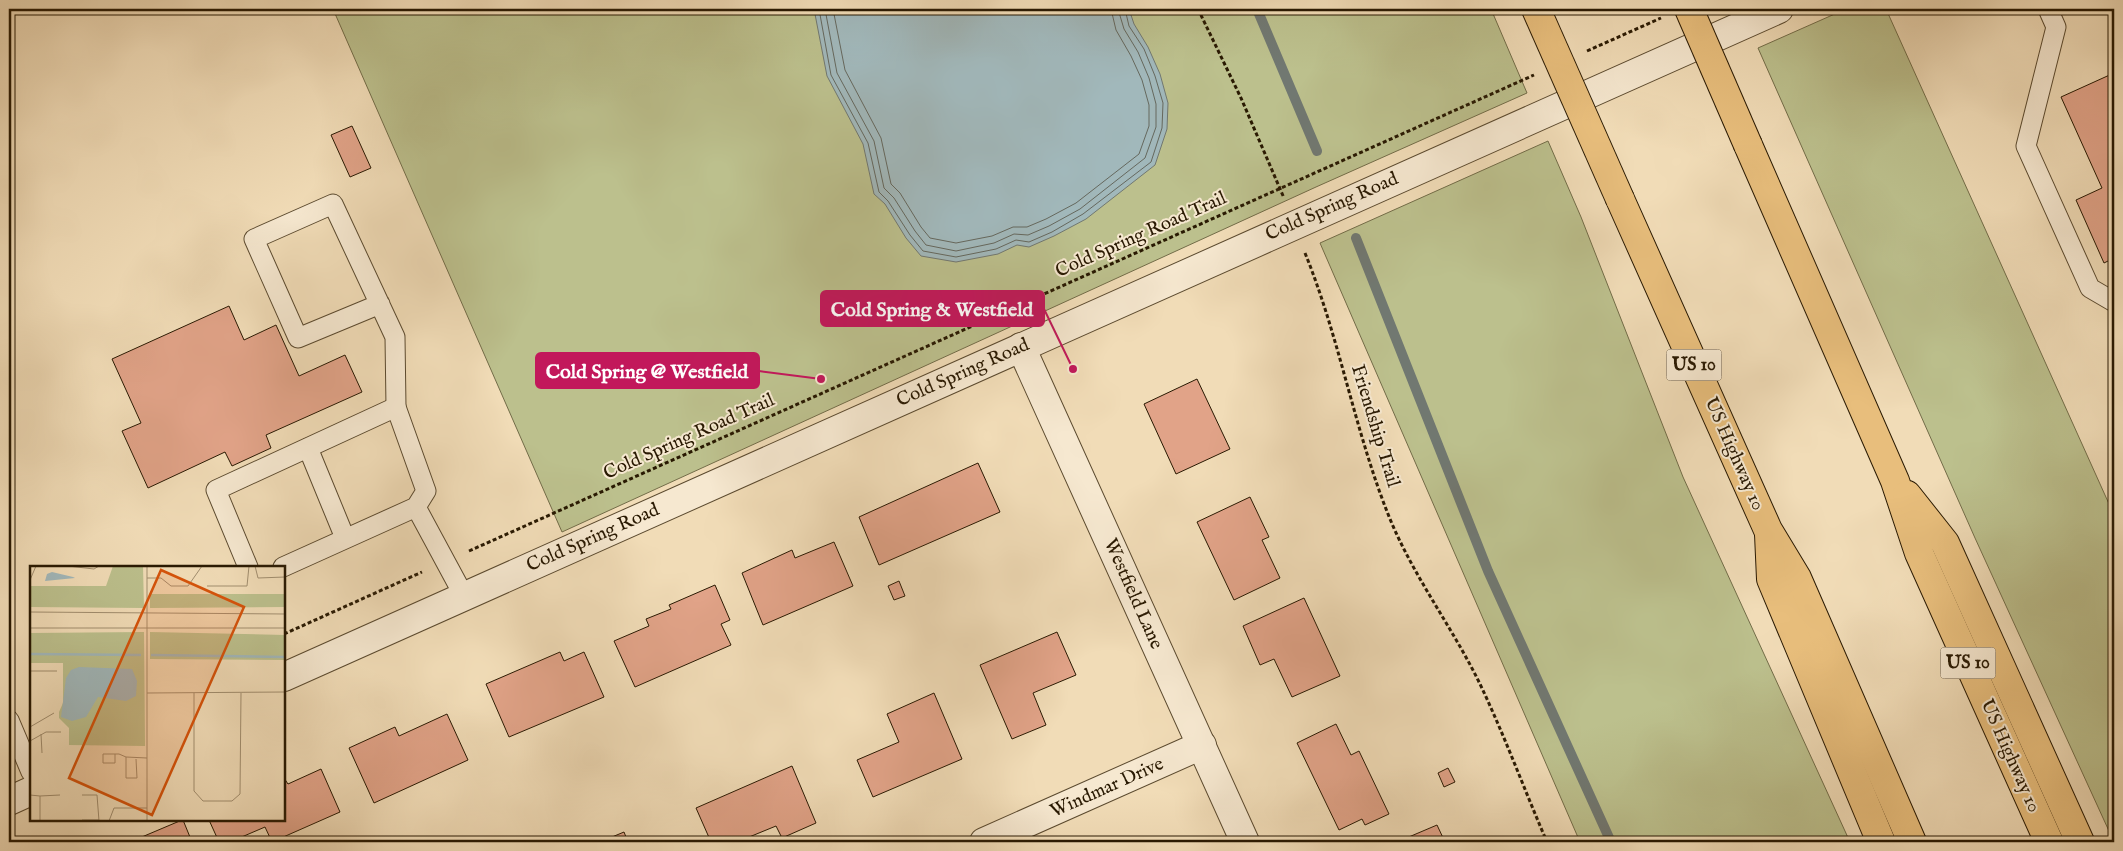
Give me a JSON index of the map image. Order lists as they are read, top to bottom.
{
  "streets": {
    "highway": ["US 10", "US Highway 10"],
    "street": ["Cold Spring Road", "Westfield Lane", "Windmar Drive"],
    "path": ["Cold Spring Road Trail", "Friendship Trail"]
  },
  "crossings": [
    ["Cold Spring Road", "Friendship Trail"],
    ["Cold Spring Road", "Westfield Lane"],
    ["Cold Spring Road Trail", "Friendship Trail"],
    ["Westfield Lane", "Windmar Drive"]
  ],
  "places": ["Cold Spring & Westfield", "Cold Spring @ Westfield"]
}
